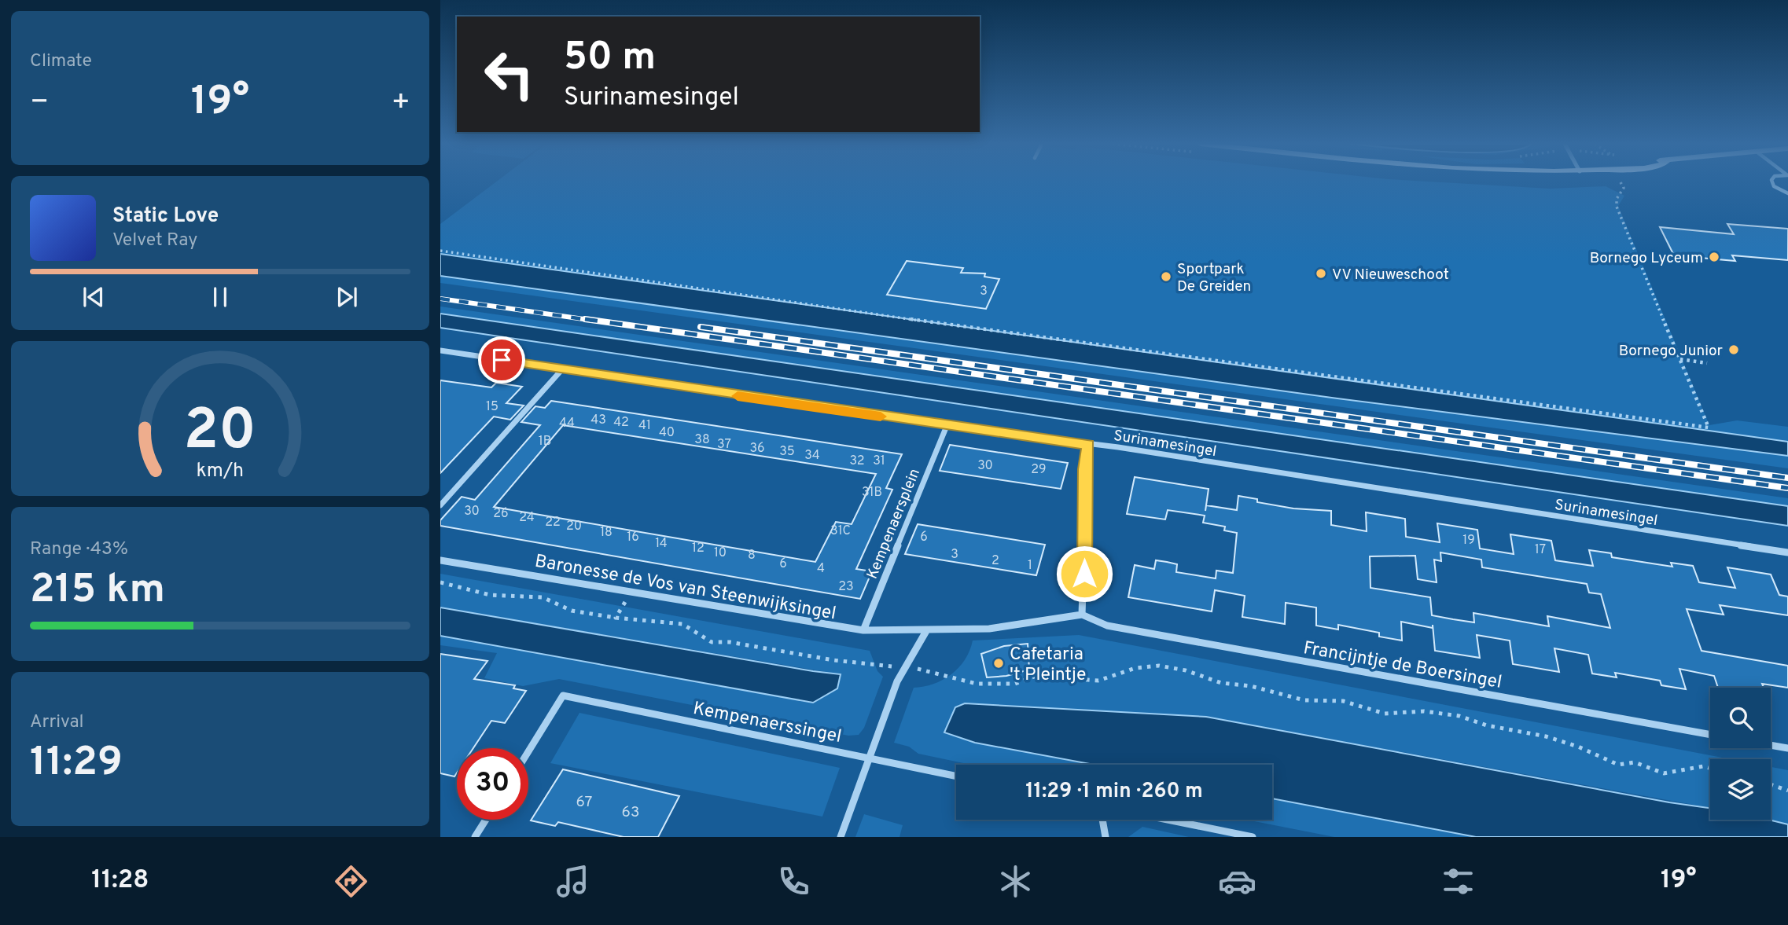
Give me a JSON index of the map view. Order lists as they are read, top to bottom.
{
  "streets": {
    "street": [
      "Surinamesingel",
      "Kempenaersplein",
      "Baronesse de Vos van Steenwijksingel",
      "Francijntje de Boersingel",
      "Kempenaerssingel"
    ]
  },
  "crossings": [
    ["Surinamesingel", "Kempenaersplein"],
    ["Kempenaersplein", "Baronesse de Vos van Steenwijksingel"]
  ],
  "places": [
    "Bornego Lyceum",
    "VV Nieuweschoot",
    "Sportpark De Greiden",
    "Bornego Junior",
    "Cafetaria 't Pleintje"
  ],
  "house_numbers": [
    "3",
    "15",
    "43",
    "42",
    "44",
    "41",
    "40",
    "38",
    "1B",
    "37",
    "36",
    "35",
    "34",
    "32",
    "31",
    "30",
    "29",
    "31B",
    "30",
    "26",
    "24",
    "22",
    "20",
    "31C",
    "18",
    "16",
    "6",
    "19",
    "14",
    "12",
    "17",
    "10",
    "3",
    "8",
    "2",
    "6",
    "1",
    "4",
    "23",
    "67",
    "63"
  ],
  "page": {
    "tile": [
      "Climate",
      ["Range · 43%", "215 km"],
      ["Arrival", "11:29"]
    ],
    "turn": ["50 m", "Surinamesingel"],
    "heat": ["−", "19°", "+"],
    "song": ["Static Love", "Velvet Ray"],
    "limit": "30",
    "trip": "11:29 · 1 min · 260 m",
    "tabs": ["11:28", "19°"],
    "gauge": ["20", "km/h"]
  }
}
